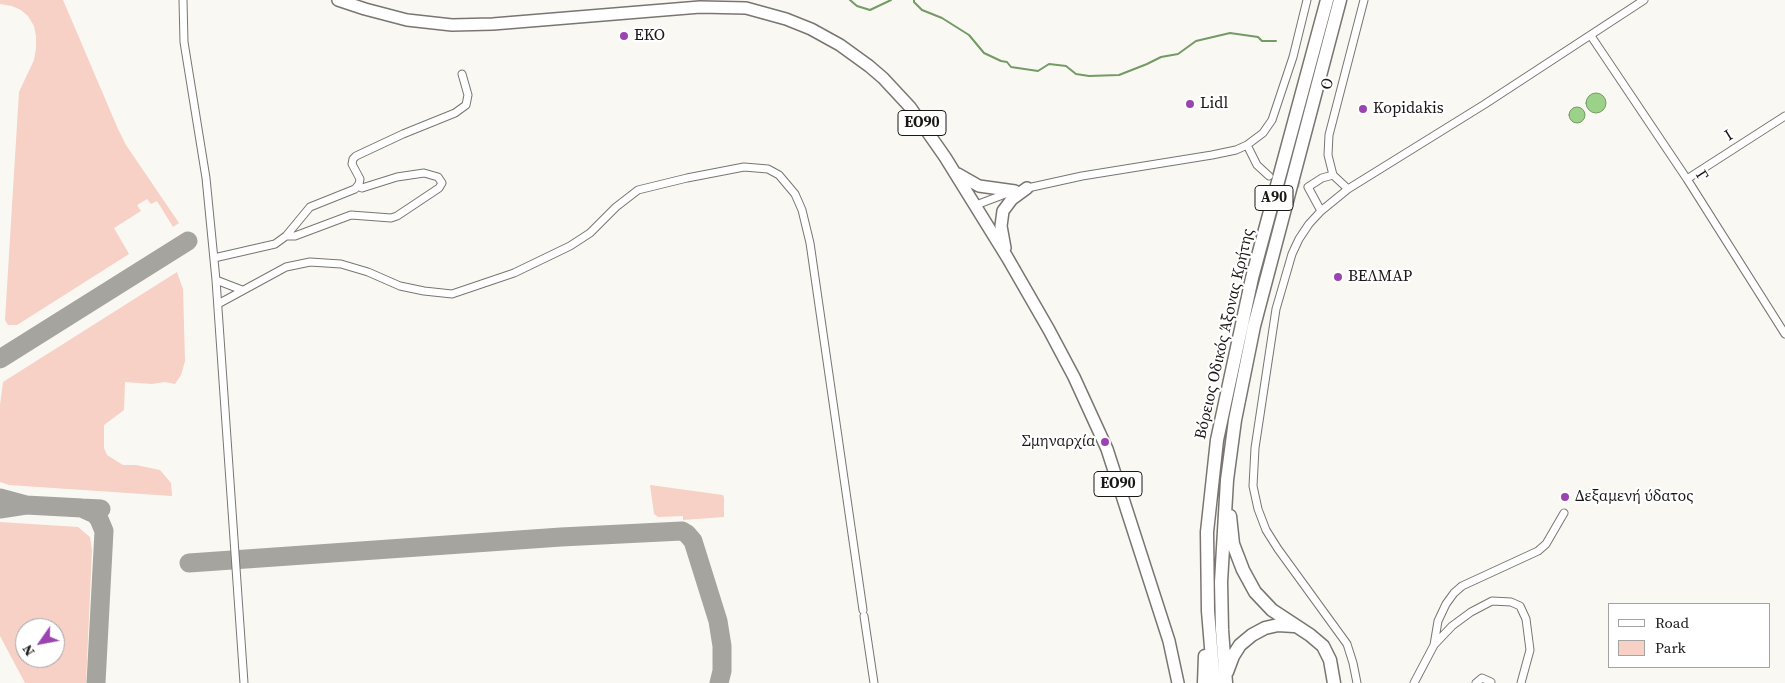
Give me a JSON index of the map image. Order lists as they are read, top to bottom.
{
  "streets": {
    "highway": ["Α90", "Βόρειος Οδικός Άξονας Κρήτης"],
    "main road": ["ΕΟ90"],
    "street": ["Ο", "Ι", "Γ"]
  },
  "crossings": [
    ["Ι", "Γ"]
  ],
  "places": [
    "EKO",
    "Lidl",
    "Kopidakis",
    "ΒΕΛΜΑΡ",
    "Σμηναρχία",
    "Δεξαμενή ύδατος"
  ],
  "legend": ["Road", "Park"],
  "north": "bottom left"
}
